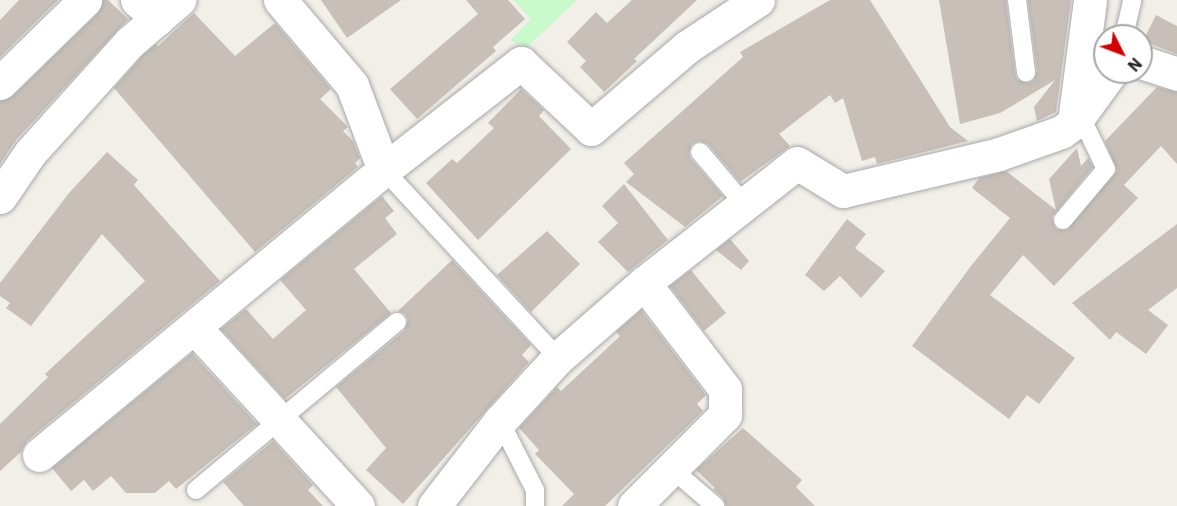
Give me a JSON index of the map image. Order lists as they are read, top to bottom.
{
  "north": "bottom right"
}
